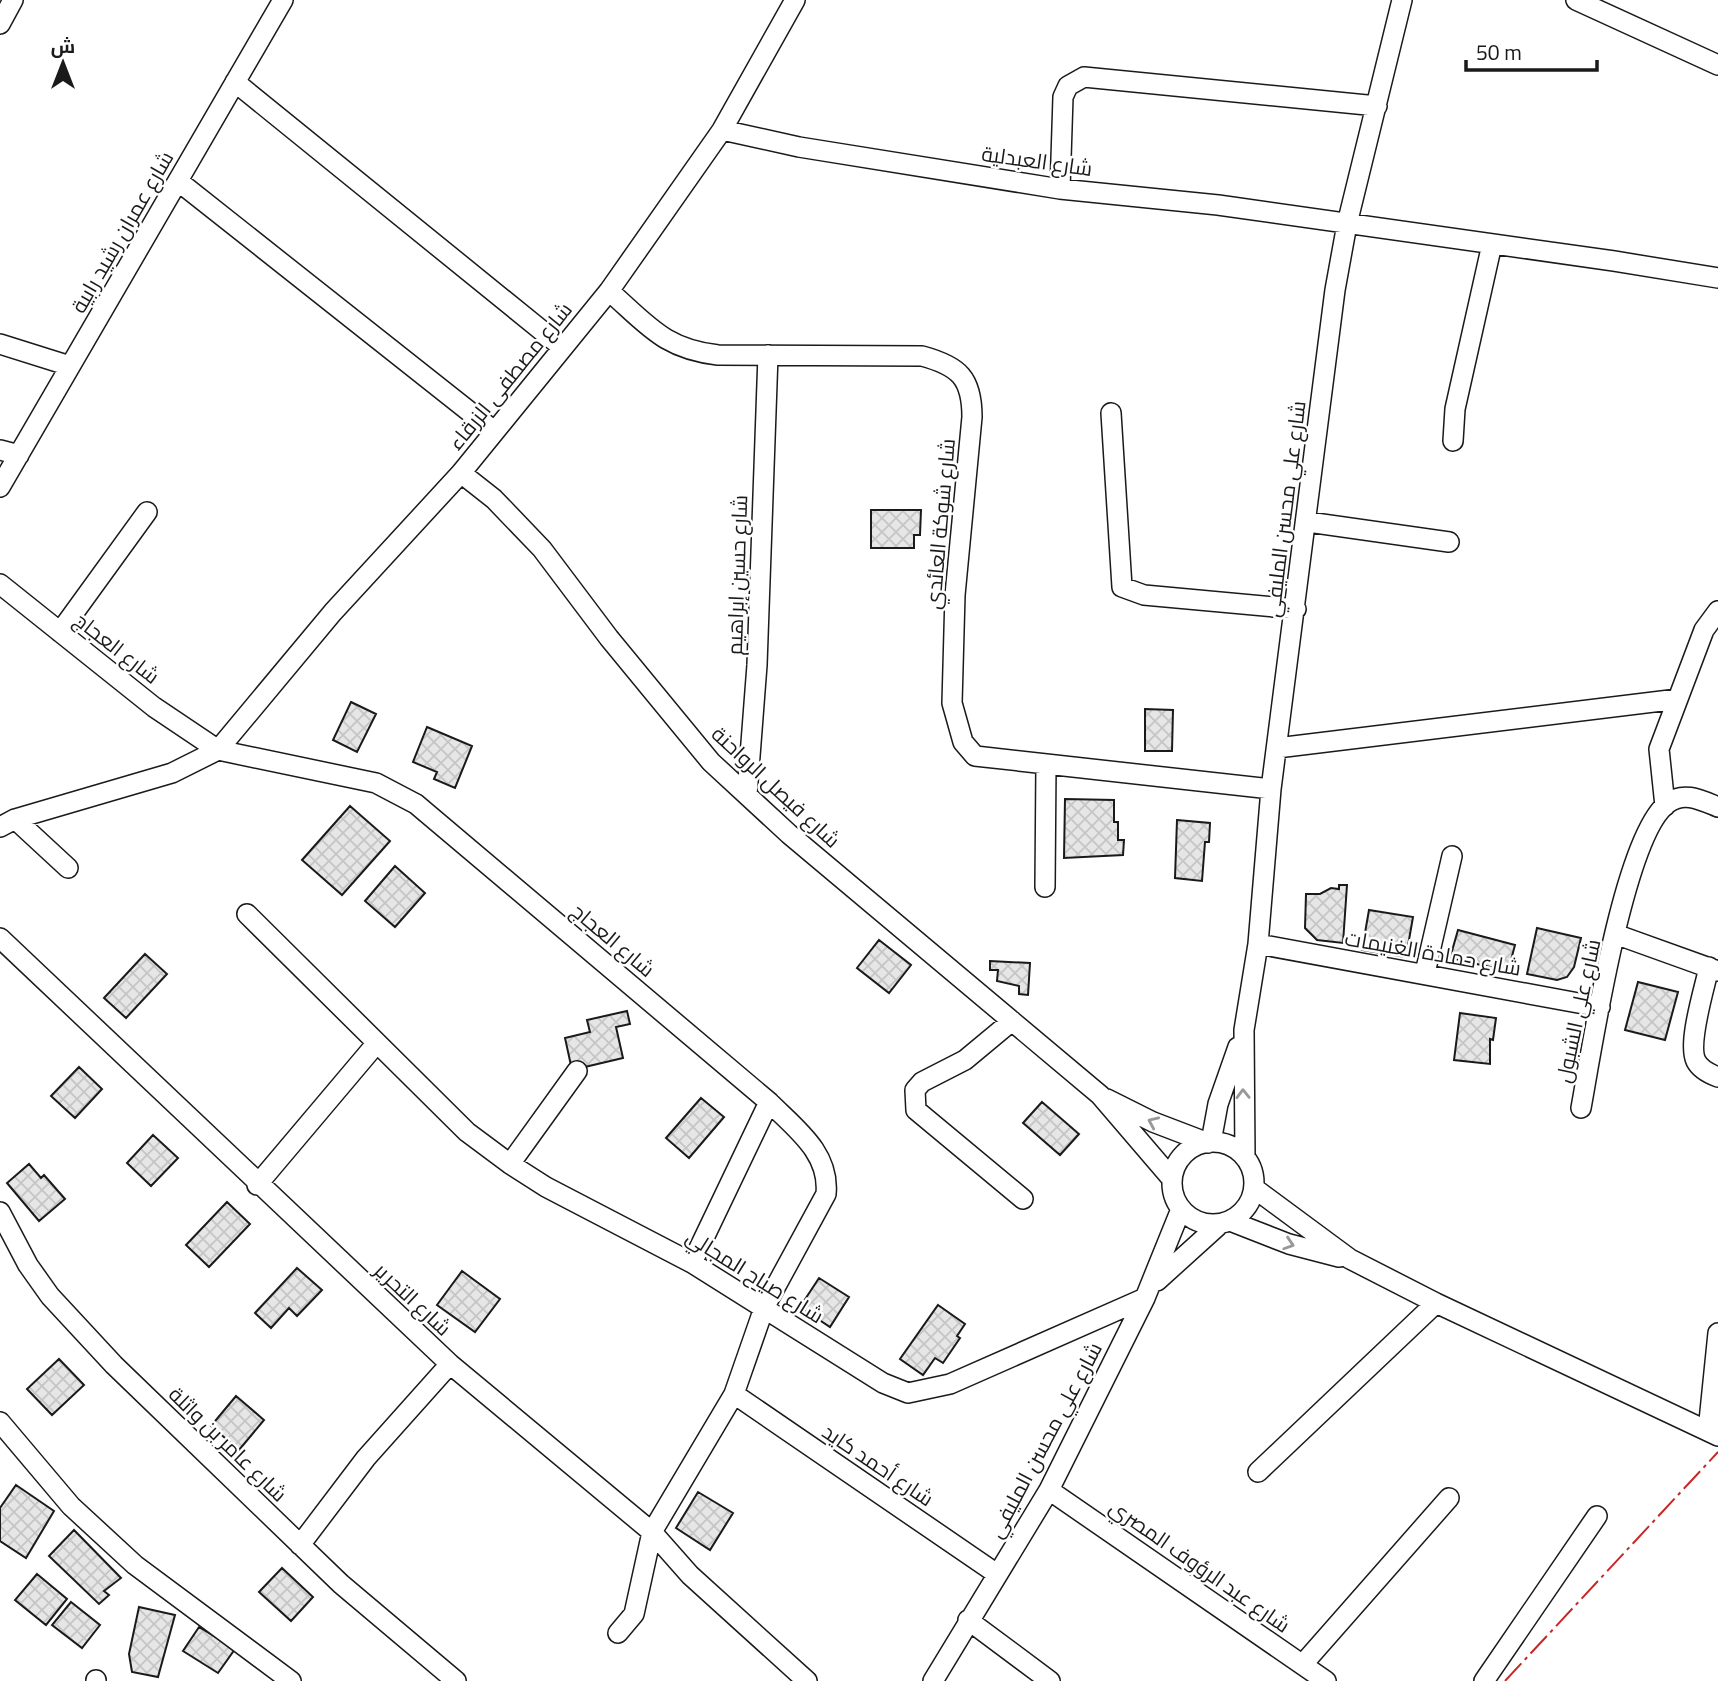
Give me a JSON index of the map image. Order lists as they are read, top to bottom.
{
  "streets": {
    "street": [
      "شارع العبدلية",
      "شارع عمران رشيد رابية",
      "شارع مصطفى الزرقاء",
      "شارع علي محسن المليفي",
      "شارع شوكة العائدي",
      "شارع حسين إبراهيم",
      "شارع العجاج",
      "شارع فيصل الرواحنة",
      "شارع حمادة الغنيمات",
      "شارع علي الشبول",
      "شارع صياح المجالي",
      "شارع التحرير",
      "شارع عامر بن واثلة",
      "شارع أحمد كايد",
      "شارع عبد الرؤوف المصري"
    ]
  },
  "crossings": [
    ["شارع العبدلية", "شارع مصطفى الزرقاء"],
    ["شارع العبدلية", "شارع علي محسن المليفي"],
    ["شارع مصطفى الزرقاء", "شارع شوكة العائدي"],
    ["شارع مصطفى الزرقاء", "شارع العجاج"],
    ["شارع مصطفى الزرقاء", "شارع فيصل الرواحنة"],
    ["شارع علي محسن المليفي", "شارع شوكة العائدي"],
    ["شارع علي محسن المليفي", "شارع فيصل الرواحنة"],
    ["شارع علي محسن المليفي", "شارع حمادة الغنيمات"],
    ["شارع علي محسن المليفي", "شارع صياح المجالي"],
    ["شارع علي محسن المليفي", "شارع أحمد كايد"],
    ["شارع علي محسن المليفي", "شارع عبد الرؤوف المصري"],
    ["شارع شوكة العائدي", "شارع حسين إبراهيم"],
    ["شارع حسين إبراهيم", "شارع فيصل الرواحنة"],
    ["شارع العجاج", "شارع صياح المجالي"],
    ["شارع العجاج", "شارع التحرير"],
    ["شارع العجاج", "شارع أحمد كايد"],
    ["شارع حمادة الغنيمات", "شارع علي الشبول"]
  ],
  "scale_bar": "50 m",
  "north": "top"
}
